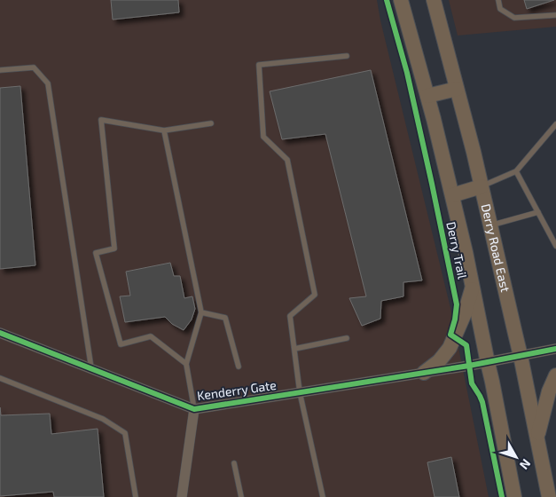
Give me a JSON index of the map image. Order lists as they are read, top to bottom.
{
  "streets": {
    "main road": ["Derry Road East"],
    "street": ["Kenderry Gate"],
    "cycle path": ["Derry Trail"]
  },
  "crossings": [
    ["Derry Road East", "Kenderry Gate"]
  ],
  "north": "bottom right"
}
